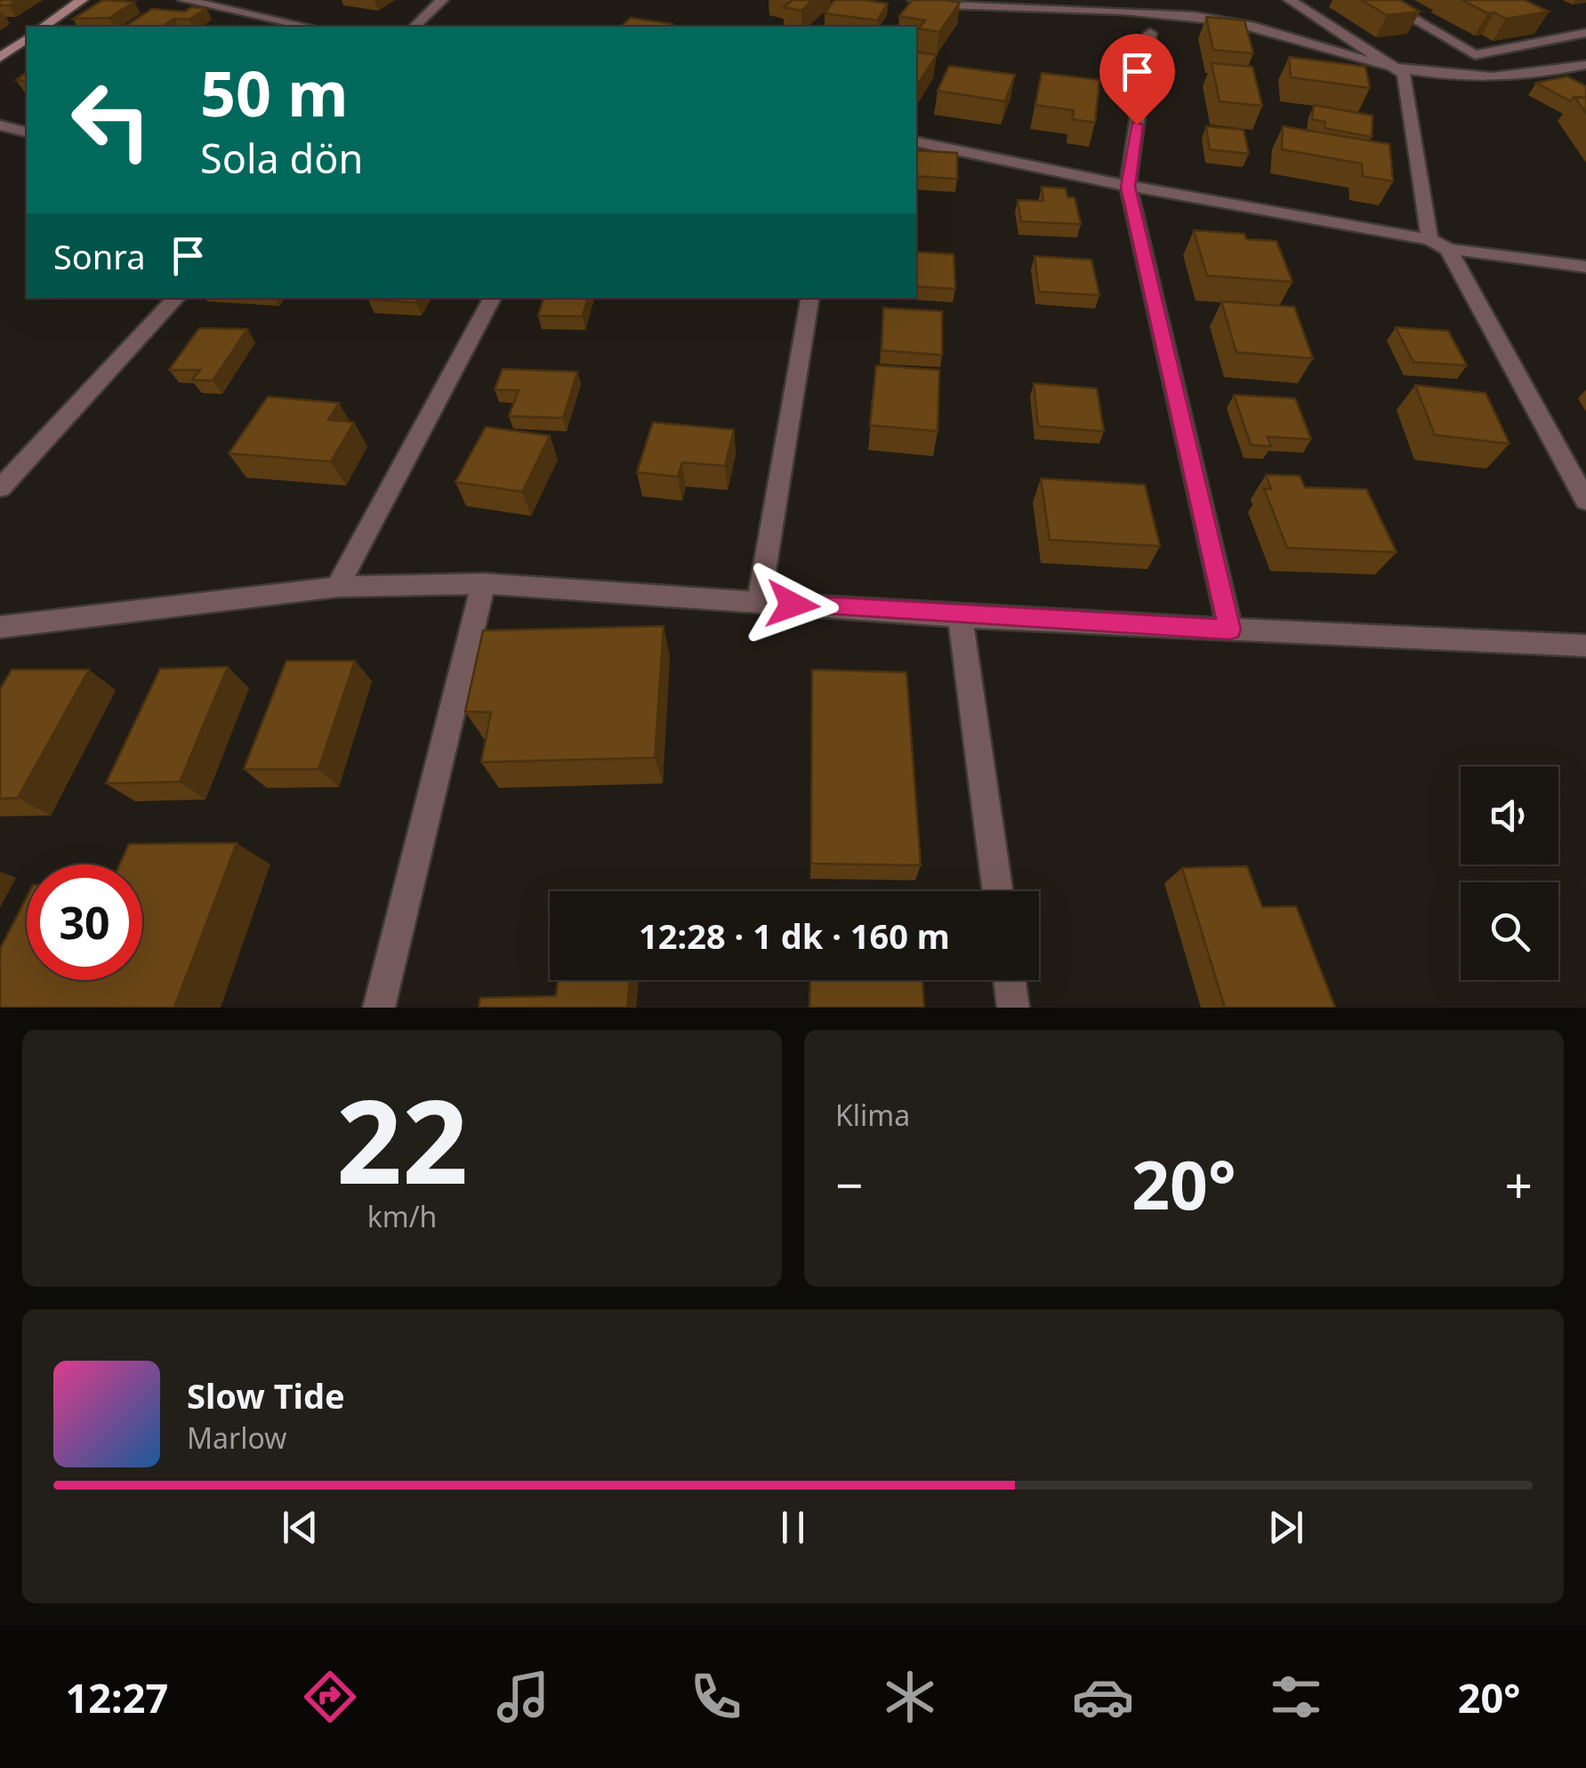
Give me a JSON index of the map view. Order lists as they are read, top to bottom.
{
  "page": {
    "turn": ["50 m", "Sola dön"],
    "then": "Sonra",
    "limit": "30",
    "trip": "12:28 · 1 dk · 160 m",
    "tile": [
      ["22", "km/h"],
      "Klima"
    ],
    "heat": ["−", "20°", "+"],
    "song": ["Slow Tide", "Marlow"],
    "tabs": ["12:27", "20°"]
  }
}
